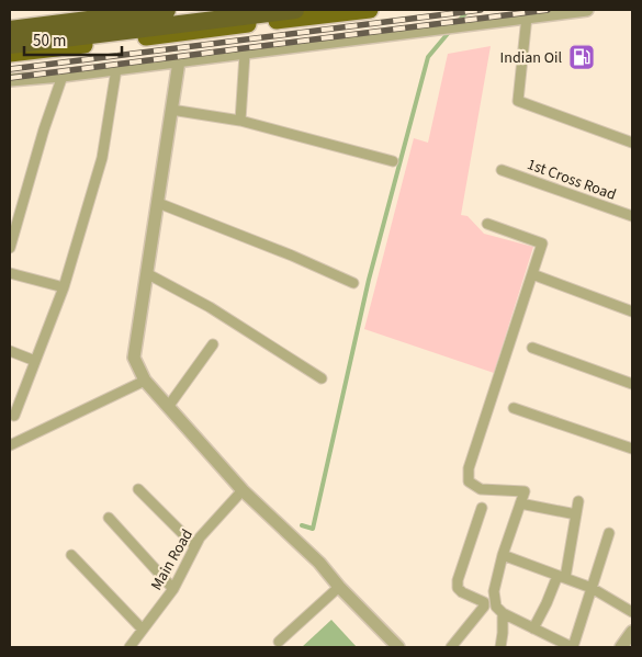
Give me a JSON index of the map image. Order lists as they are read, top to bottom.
{
  "streets": {
    "street": ["1st Cross Road", "Main Road"]
  },
  "places": {
    "fuel station": ["Indian Oil"]
  },
  "scale_bar": "50 m"
}
